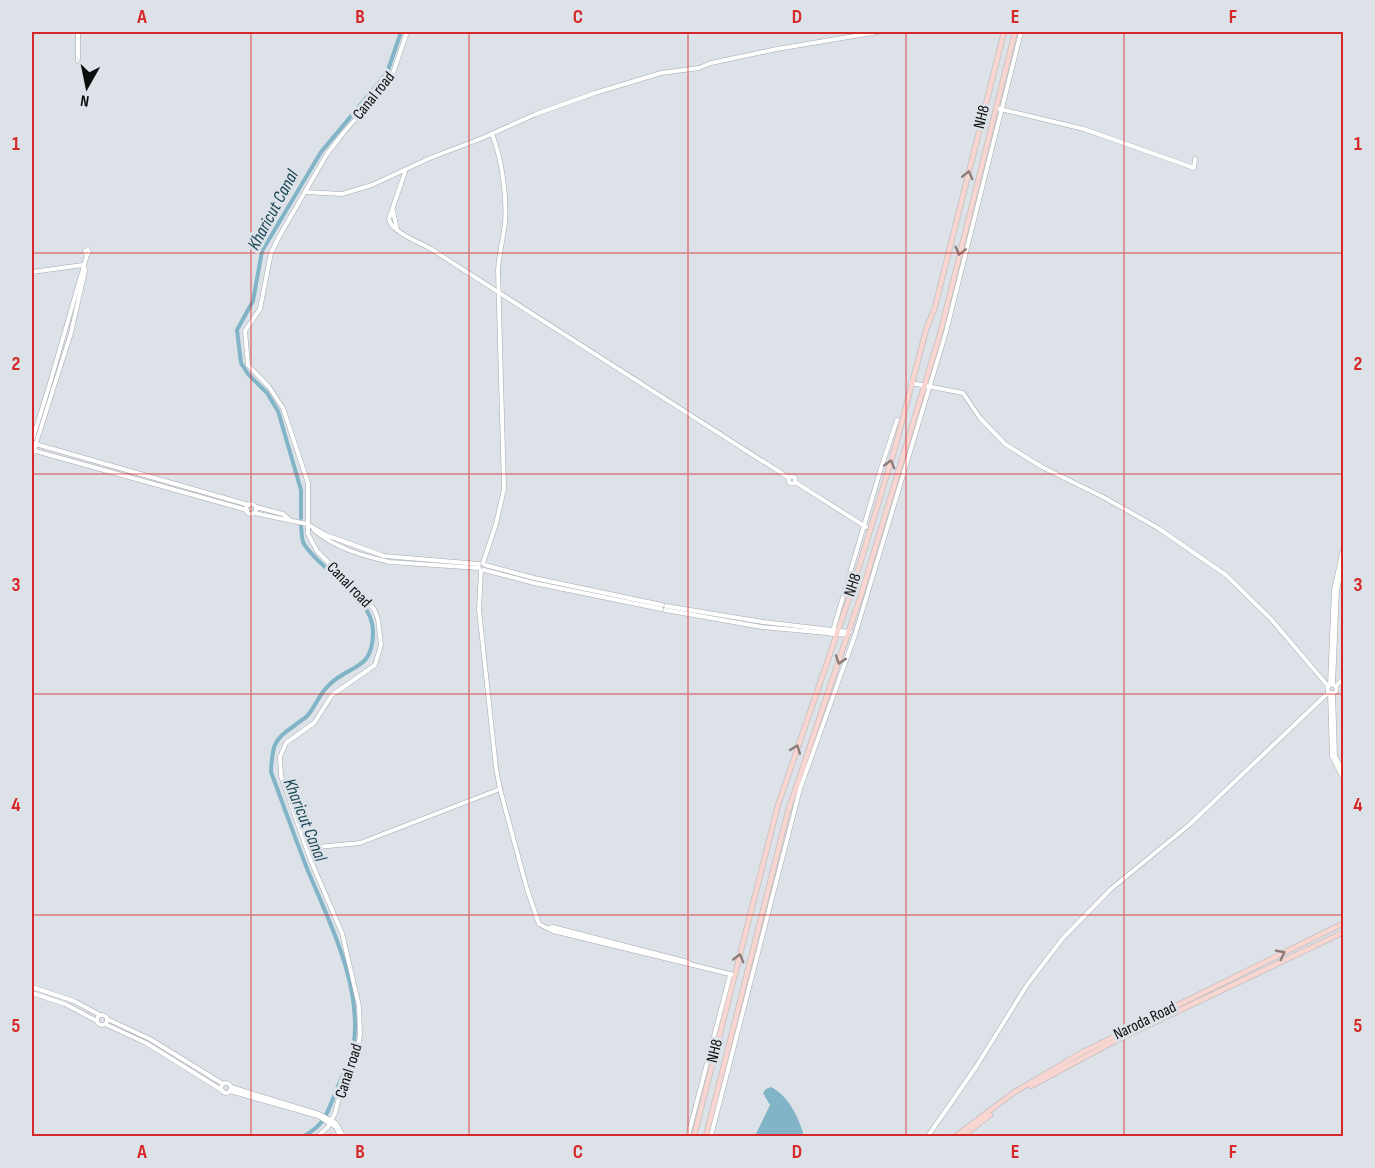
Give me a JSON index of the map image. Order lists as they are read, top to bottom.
{
  "streets": {
    "main road": ["NH8", "Naroda Road"],
    "street": ["Canal road"]
  },
  "water": ["Kharicut Canal"],
  "north": "bottom",
  "grid": {
    "columns": [
      "A",
      "B",
      "C",
      "D",
      "E",
      "F"
    ],
    "rows": [
      "1",
      "2",
      "3",
      "4",
      "5"
    ]
  }
}
